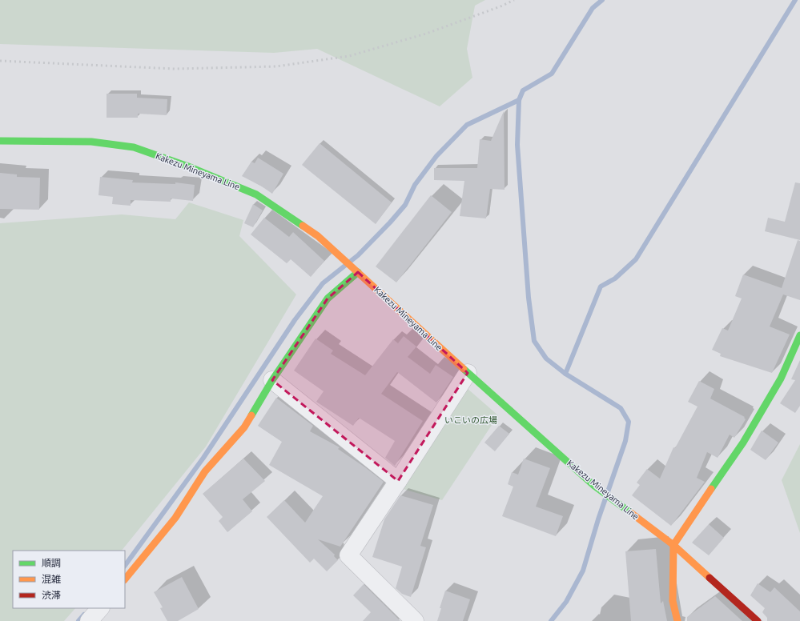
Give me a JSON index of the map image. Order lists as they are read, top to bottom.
{
  "streets": {
    "main road": ["Kakezu Mineyama Line"]
  },
  "parks": ["いこいの広場"],
  "legend": ["順調", "混雑", "渋滞"]
}
